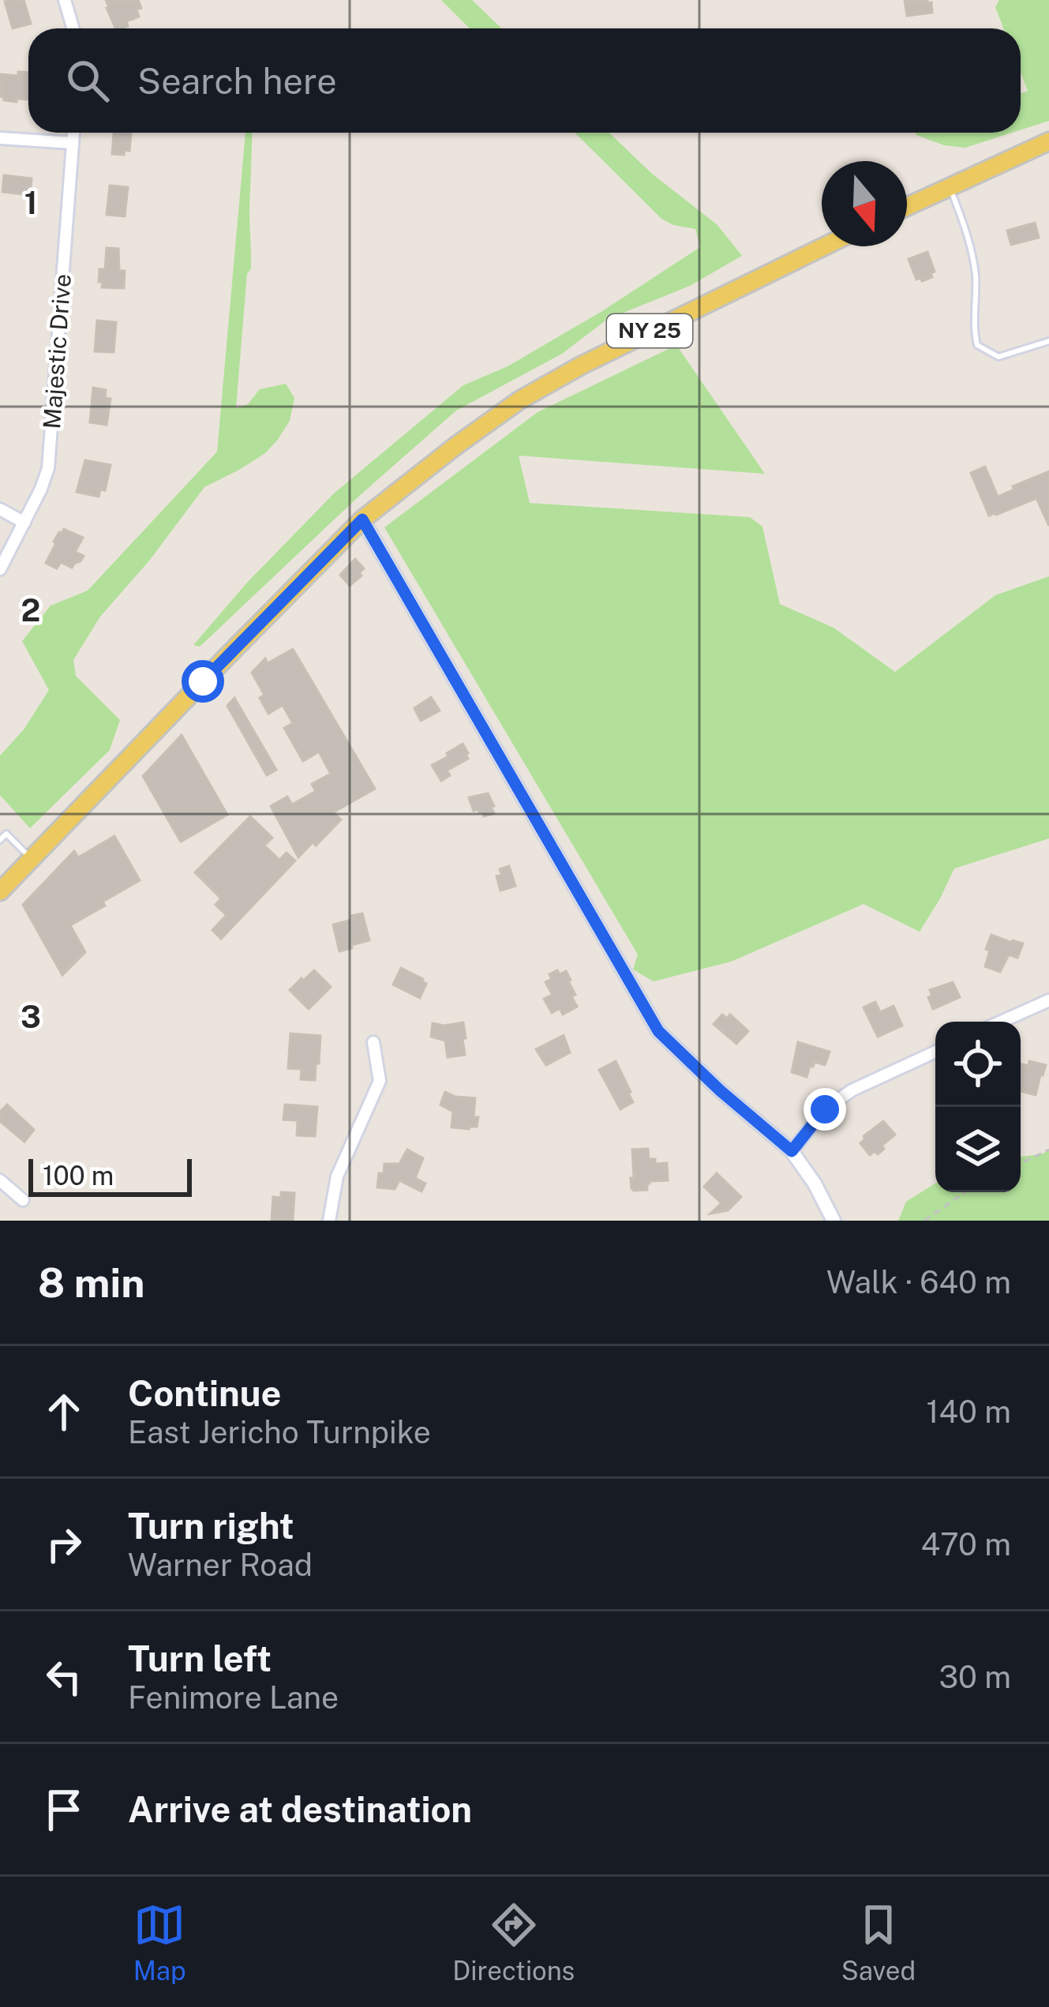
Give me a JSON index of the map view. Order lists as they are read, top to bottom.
{
  "streets": {
    "main road": ["NY 25"],
    "street": ["Majestic Drive"]
  },
  "scale_bar": "100 m",
  "north": "bottom",
  "page": {
    "search": "Search here",
    "scale": "100 m",
    "heading": ["8 min", "Walk · 640 m"],
    "list": [
      ["Continue", "East Jericho Turnpike", "140 m"],
      ["Turn right", "Warner Road", "470 m"],
      ["Turn left", "Fenimore Lane", "30 m"],
      "Arrive at destination"
    ],
    "nav": ["Map", "Directions", "Saved"]
  },
  "grid": {
    "rows": ["1", "2", "3"]
  }
}
